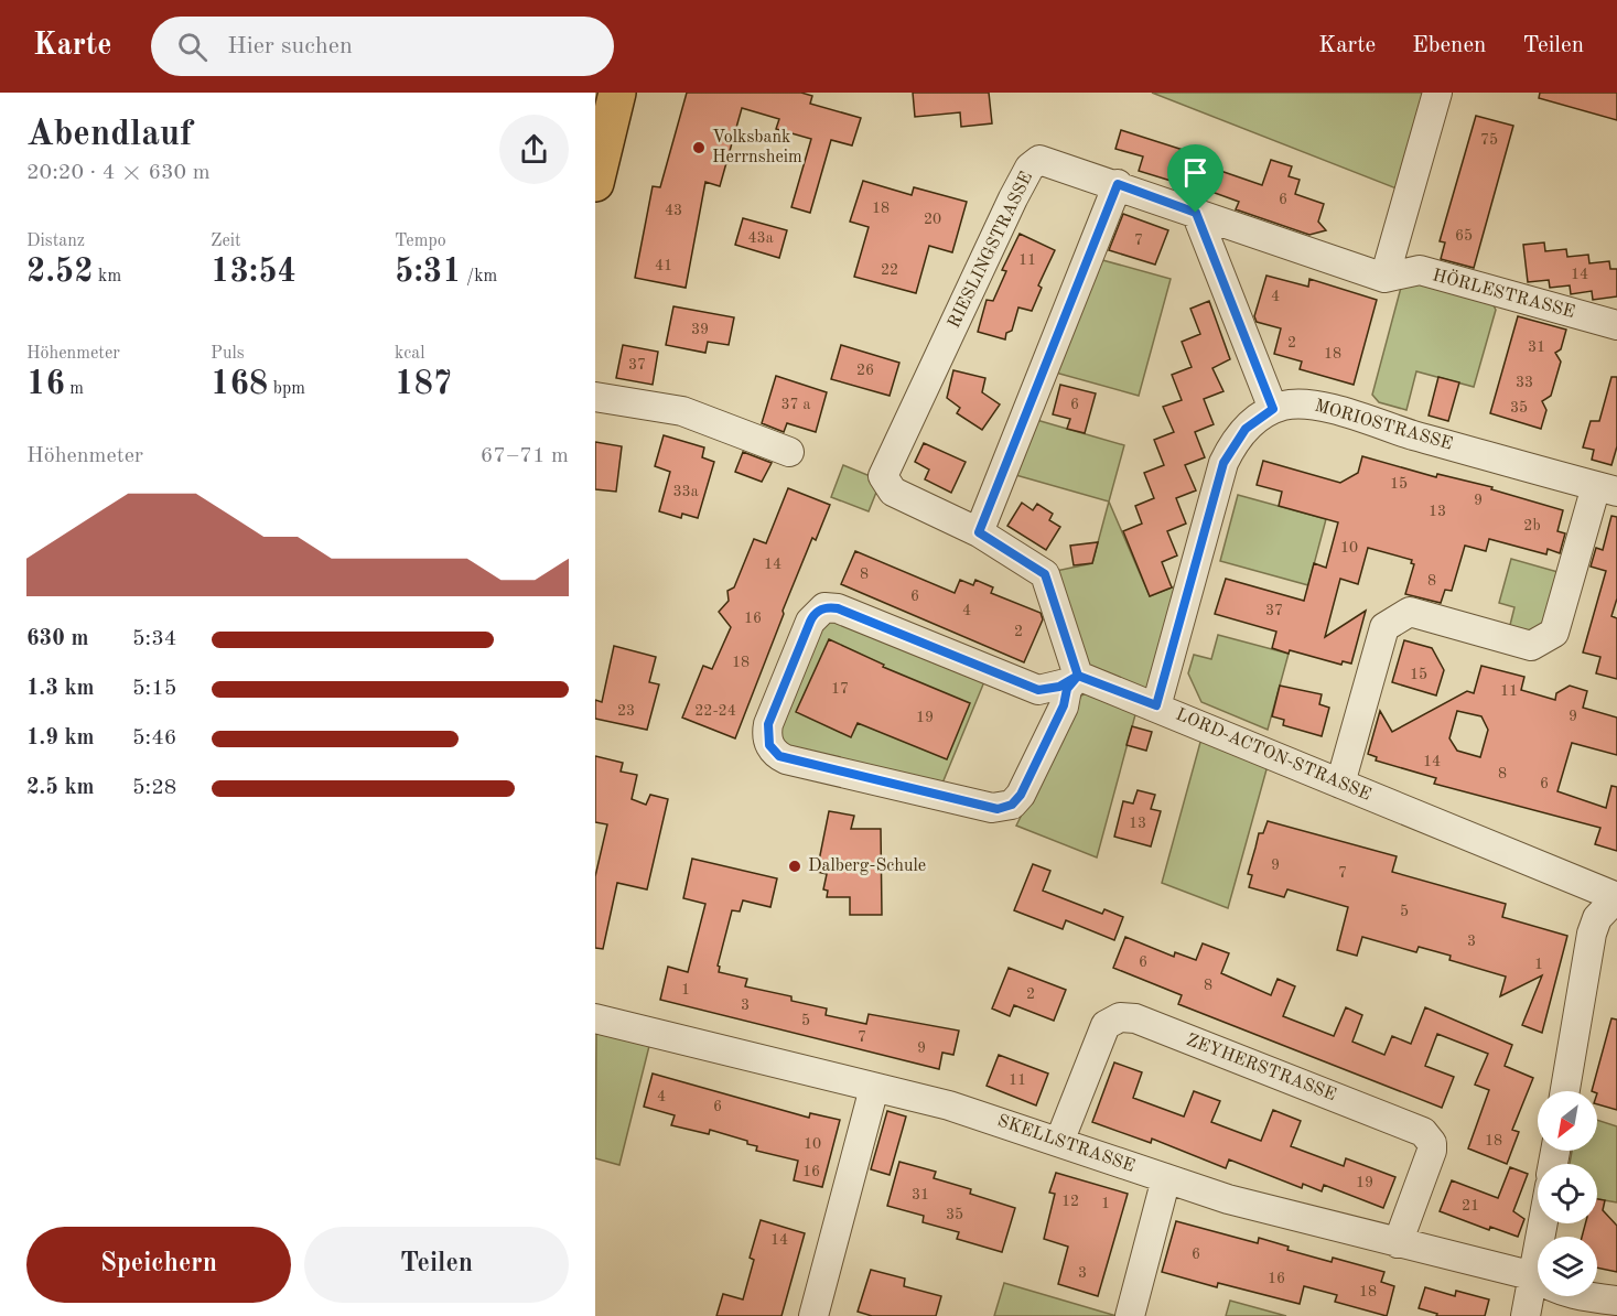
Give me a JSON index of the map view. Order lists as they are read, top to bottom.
{
  "streets": {
    "street": [
      "RIESLINGSTRASSE",
      "HÖRLESTRASSE",
      "MORIOSTRASSE",
      "LORD-ACTON-STRASSE",
      "ZEYHERSTRASSE",
      "SKELLSTRASSE"
    ]
  },
  "crossings": [
    ["RIESLINGSTRASSE", "HÖRLESTRASSE"],
    ["MORIOSTRASSE", "LORD-ACTON-STRASSE"],
    ["ZEYHERSTRASSE", "SKELLSTRASSE"]
  ],
  "places": ["Volksbank Herrnsheim", "Dalberg-Schule"],
  "house_numbers": [
    "75",
    "6",
    "18",
    "43",
    "20",
    "65",
    "43a",
    "7",
    "11",
    "41",
    "22",
    "14",
    "4",
    "39",
    "2",
    "31",
    "18",
    "37",
    "26",
    "33",
    "37 a",
    "6",
    "35",
    "15",
    "33a",
    "9",
    "13",
    "2b",
    "10",
    "14",
    "8",
    "8",
    "6",
    "4",
    "37",
    "16",
    "2",
    "18",
    "15",
    "17",
    "11",
    "23",
    "22-24",
    "9",
    "19",
    "14",
    "8",
    "6",
    "13",
    "9",
    "7",
    "5",
    "3",
    "6",
    "1",
    "8",
    "1",
    "2",
    "3",
    "5",
    "7",
    "9",
    "11",
    "4",
    "6",
    "18",
    "10",
    "16",
    "19",
    "31",
    "12",
    "1",
    "21",
    "35",
    "14",
    "6",
    "3",
    "16",
    "18"
  ],
  "north": "bottom left",
  "page": {
    "header": "Karte",
    "search": "Hier suchen",
    "nav": ["Karte", "Ebenen", "Teilen"],
    "heading": ["Abendlauf", "20:20 · 4 × 630 m"],
    "stats": [
      ["Distanz", "2.52 km"],
      ["Zeit", "13:54"],
      ["Tempo", "5:31 /km"],
      ["Höhenmeter", "16 m"],
      ["Puls", "168 bpm"],
      ["kcal", "187"]
    ],
    "chart": ["Höhenmeter", "67–71 m"],
    "list": [
      {
        "name": "630 m",
        "note": "5:34"
      },
      {
        "name": "1.3 km",
        "note": "5:15"
      },
      {
        "name": "1.9 km",
        "note": "5:46"
      },
      {
        "name": "2.5 km",
        "note": "5:28"
      }
    ],
    "buttons": ["Speichern", "Teilen"]
  }
}
